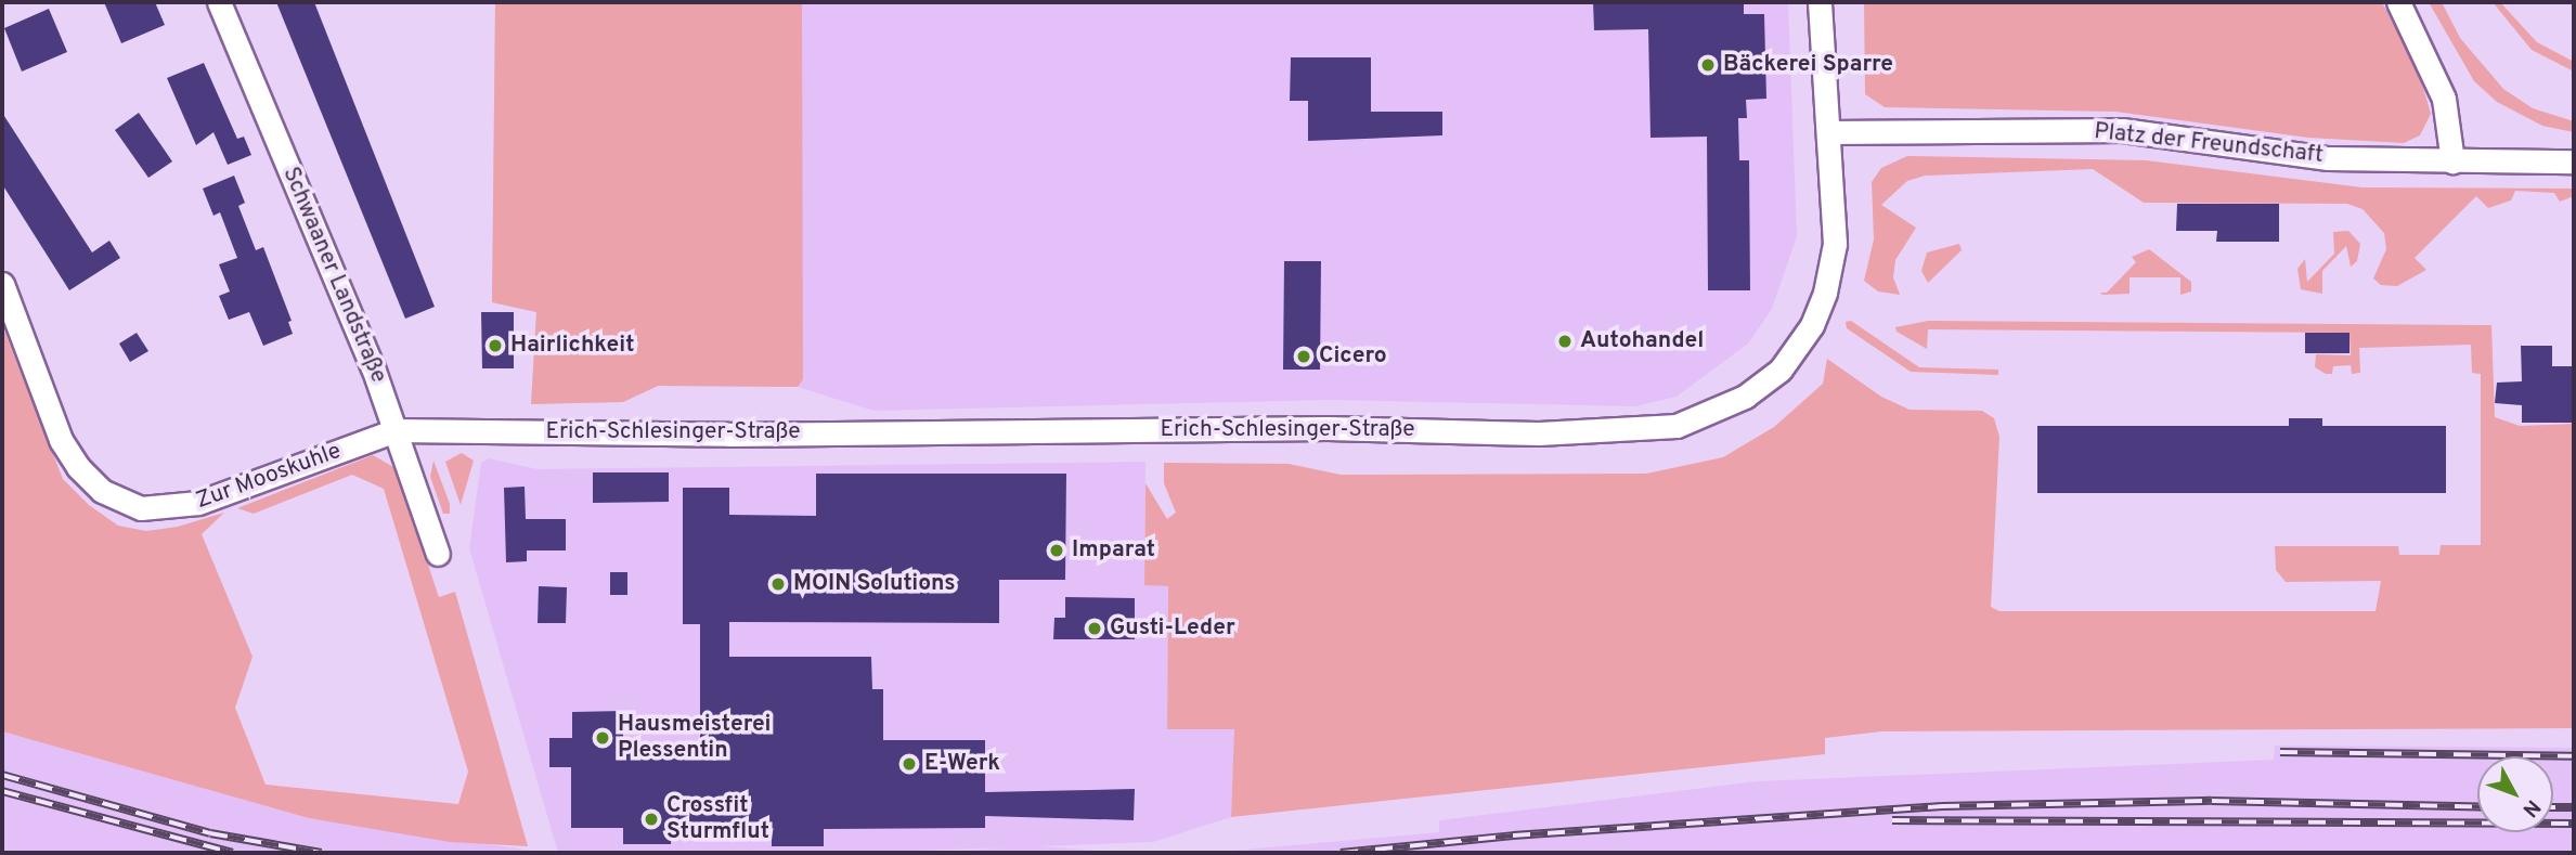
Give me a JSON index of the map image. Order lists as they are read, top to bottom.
{
  "streets": {
    "street": [
      "Platz der Freundschaft",
      "Schwaaner Landstraße",
      "Erich-Schlesinger-Straße",
      "Zur Mooskuhle"
    ]
  },
  "crossings": [
    ["Platz der Freundschaft", "Erich-Schlesinger-Straße"],
    ["Schwaaner Landstraße", "Erich-Schlesinger-Straße"],
    ["Schwaaner Landstraße", "Zur Mooskuhle"],
    ["Erich-Schlesinger-Straße", "Zur Mooskuhle"]
  ],
  "places": [
    "Bäckerei Sparre",
    "Autohandel",
    "Hairlichkeit",
    "Cicero",
    "Imparat",
    "MOIN Solutions",
    "Gusti-Leder",
    "Hausmeisterei Plessentin",
    "E-Werk",
    "Crossfit Sturmflut"
  ],
  "north": "bottom right"
}
